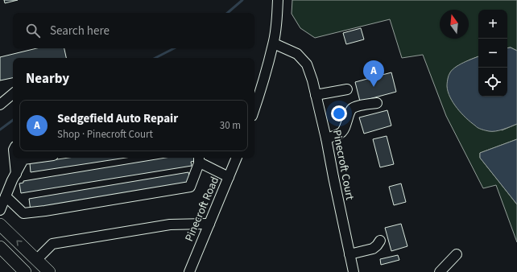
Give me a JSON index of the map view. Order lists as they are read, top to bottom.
{
  "streets": {
    "street": ["Pinecroft Court", "Pinecroft Road"]
  },
  "north": "top",
  "page": {
    "map_buttons": ["+", "−"],
    "search": "Search here",
    "heading": "Nearby",
    "pins": "A",
    "list": [
      {
        "mark": "A",
        "name": "Sedgefield Auto Repair",
        "note": "Shop · Pinecroft Court",
        "value": "30 m"
      }
    ]
  }
}
